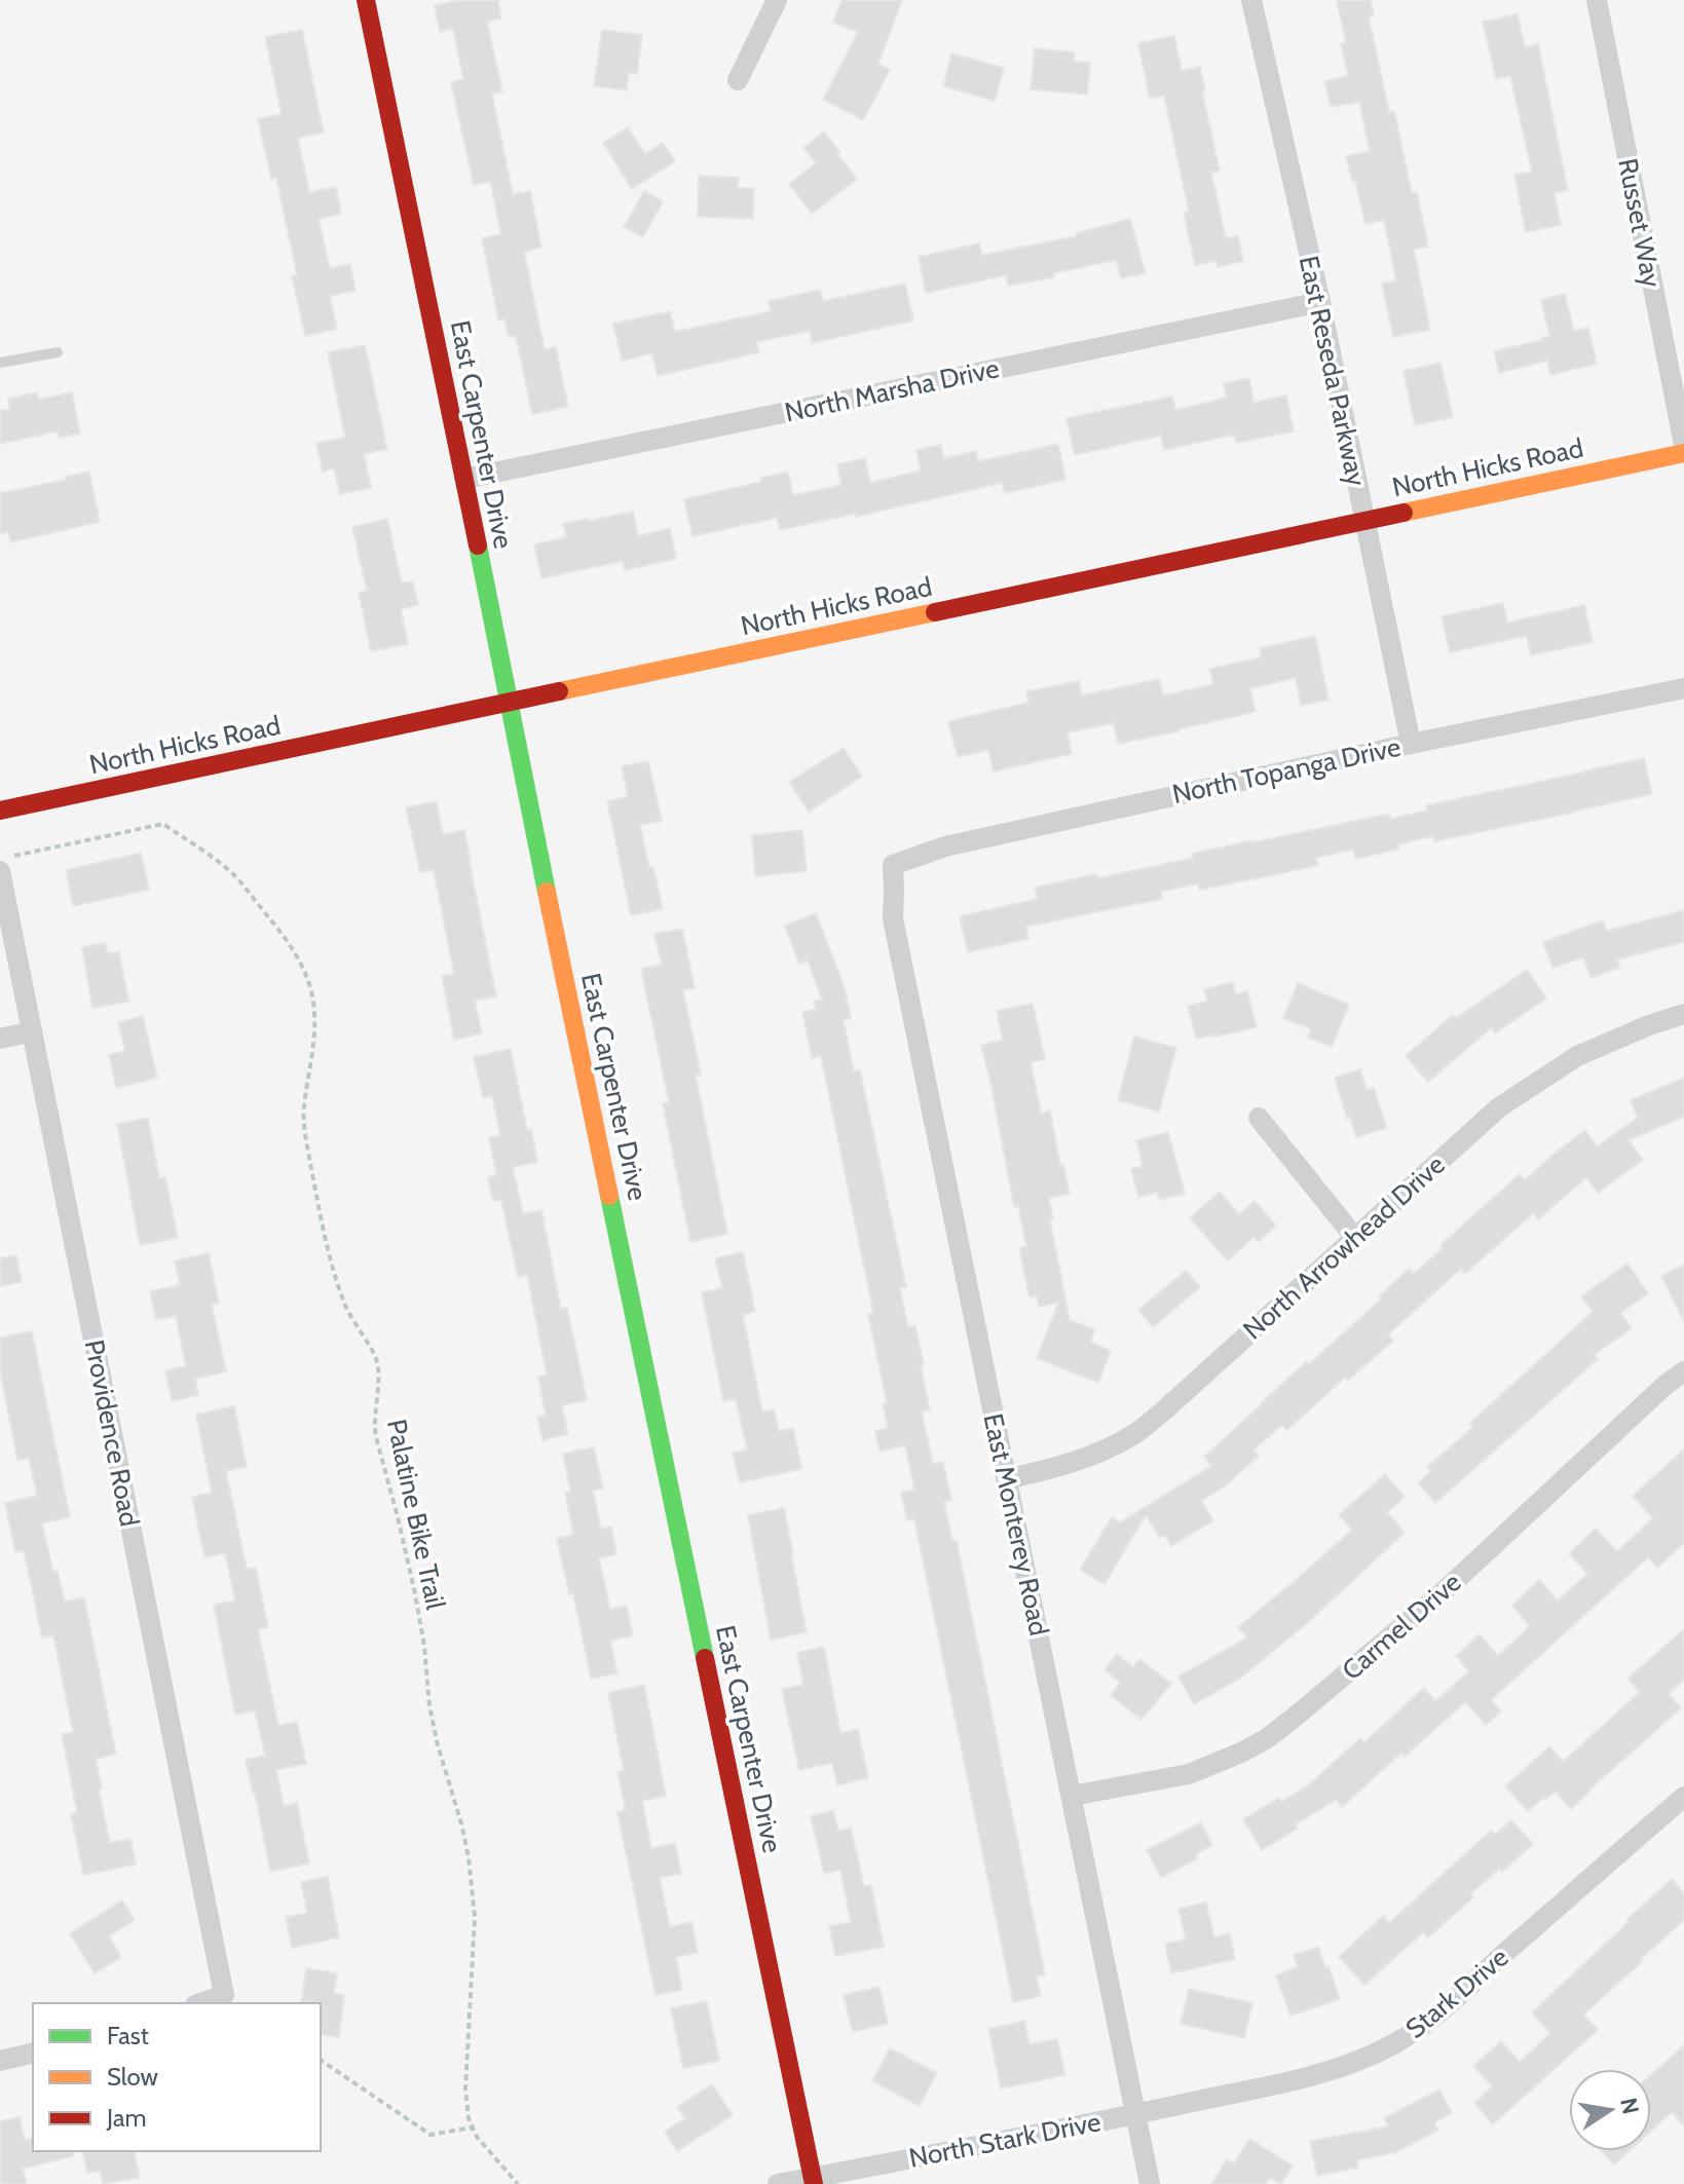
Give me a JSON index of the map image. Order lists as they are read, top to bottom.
{
  "streets": {
    "street": [
      "Russet Way",
      "East Reseda Parkway",
      "North Marsha Drive",
      "East Carpenter Drive",
      "North Hicks Road",
      "North Topanga Drive",
      "North Arrowhead Drive",
      "Providence Road",
      "East Monterey Road",
      "Carmel Drive",
      "Stark Drive",
      "North Stark Drive"
    ],
    "path": ["Palatine Bike Trail"]
  },
  "crossings": [
    ["East Reseda Parkway", "North Marsha Drive"],
    ["East Reseda Parkway", "North Hicks Road"],
    ["East Reseda Parkway", "North Topanga Drive"],
    ["North Marsha Drive", "East Carpenter Drive"],
    ["East Carpenter Drive", "North Hicks Road"],
    ["East Carpenter Drive", "North Stark Drive"],
    ["North Topanga Drive", "East Monterey Road"],
    ["North Arrowhead Drive", "East Monterey Road"],
    ["East Monterey Road", "Carmel Drive"],
    ["East Monterey Road", "Stark Drive"],
    ["East Monterey Road", "North Stark Drive"],
    ["Stark Drive", "North Stark Drive"]
  ],
  "legend": ["Fast", "Slow", "Jam"],
  "north": "right"
}
